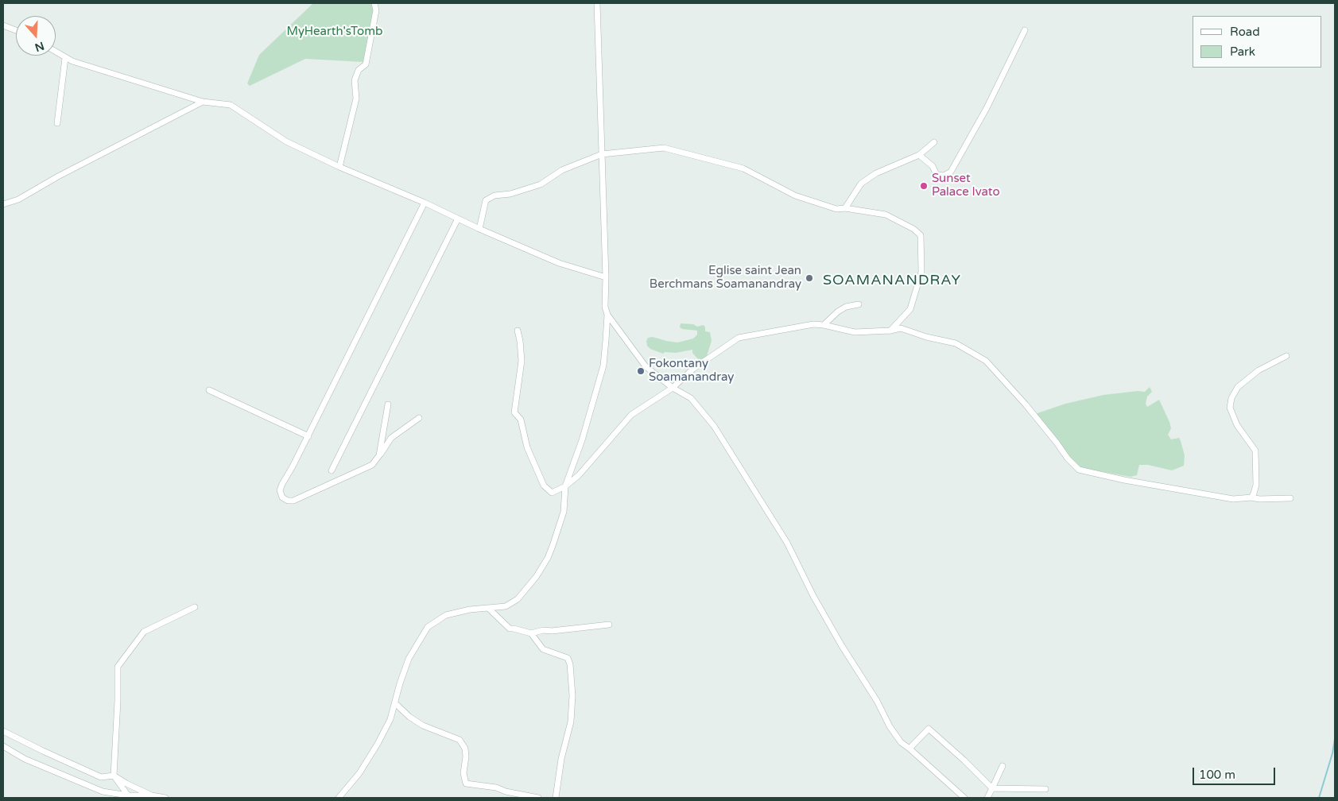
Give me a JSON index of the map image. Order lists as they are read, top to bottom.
{
  "districts": ["SOAMANANDRAY"],
  "parks": ["MyHearth'sTomb"],
  "places": ["Sunset Palace Ivato", "Eglise saint Jean Berchmans Soamanandray", "Fokontany Soamanandray"],
  "legend": ["Road", "Park"],
  "scale_bar": "100 m",
  "north": "bottom"
}
